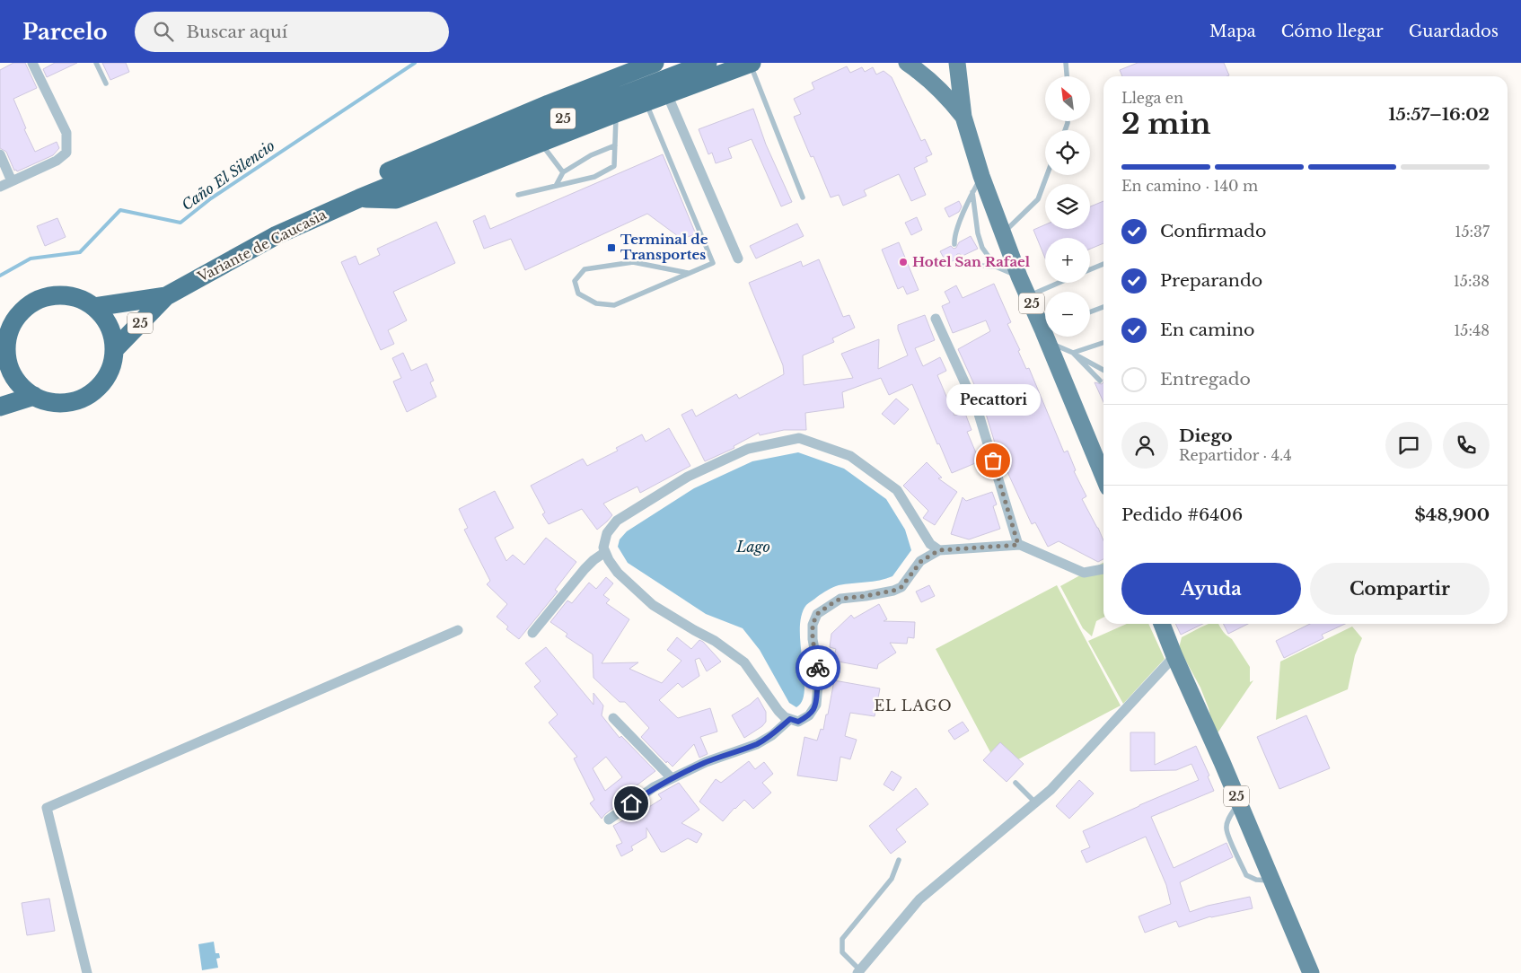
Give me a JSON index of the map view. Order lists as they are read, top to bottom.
{
  "streets": {
    "highway": ["25", "Variante de Caucasia"]
  },
  "crossings": [
    ["25", "Variante de Caucasia"]
  ],
  "districts": ["EL LAGO"],
  "water": ["Caño El Silencio", "Lago"],
  "places": {
    "transit": ["Terminal de Transportes"],
    "other": ["Hotel San Rafael", "Pecattori"]
  },
  "north": "top left",
  "page": {
    "header": "Parcelo",
    "search": "Buscar aquí",
    "nav": ["Mapa", "Cómo llegar", "Guardados"],
    "map_buttons": ["+", "−"],
    "heading": ["2 min", "Llega en", "15:57–16:02"],
    "panel": [
      "Diego",
      "Repartidor · 4.4",
      "Pedido #6406",
      "$48,900"
    ],
    "bar": "En camino · 140 m",
    "list": [
      ["Confirmado", "15:37"],
      ["Preparando", "15:38"],
      ["En camino", "15:48"],
      "Entregado"
    ],
    "bubble": "Pecattori",
    "buttons": ["Ayuda", "Compartir"]
  }
}
